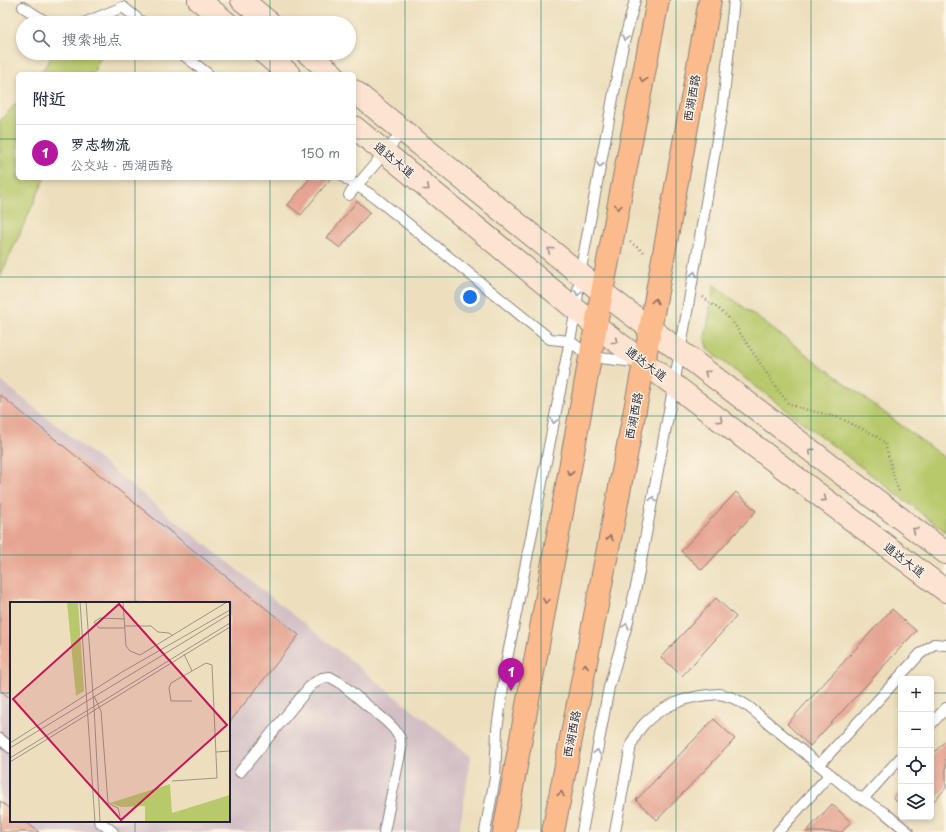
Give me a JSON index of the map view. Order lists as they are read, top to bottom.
{
  "streets": {
    "main road": ["西湖西路", "通达大道"]
  },
  "crossings": [
    ["西湖西路", "通达大道"]
  ],
  "page": {
    "search": "搜索地点",
    "heading": "附近",
    "list": [
      {
        "mark": "1",
        "name": "罗志物流",
        "note": "公交站 · 西湖西路",
        "value": "150 m"
      }
    ],
    "pins": "1",
    "map_buttons": ["+", "−"]
  }
}
